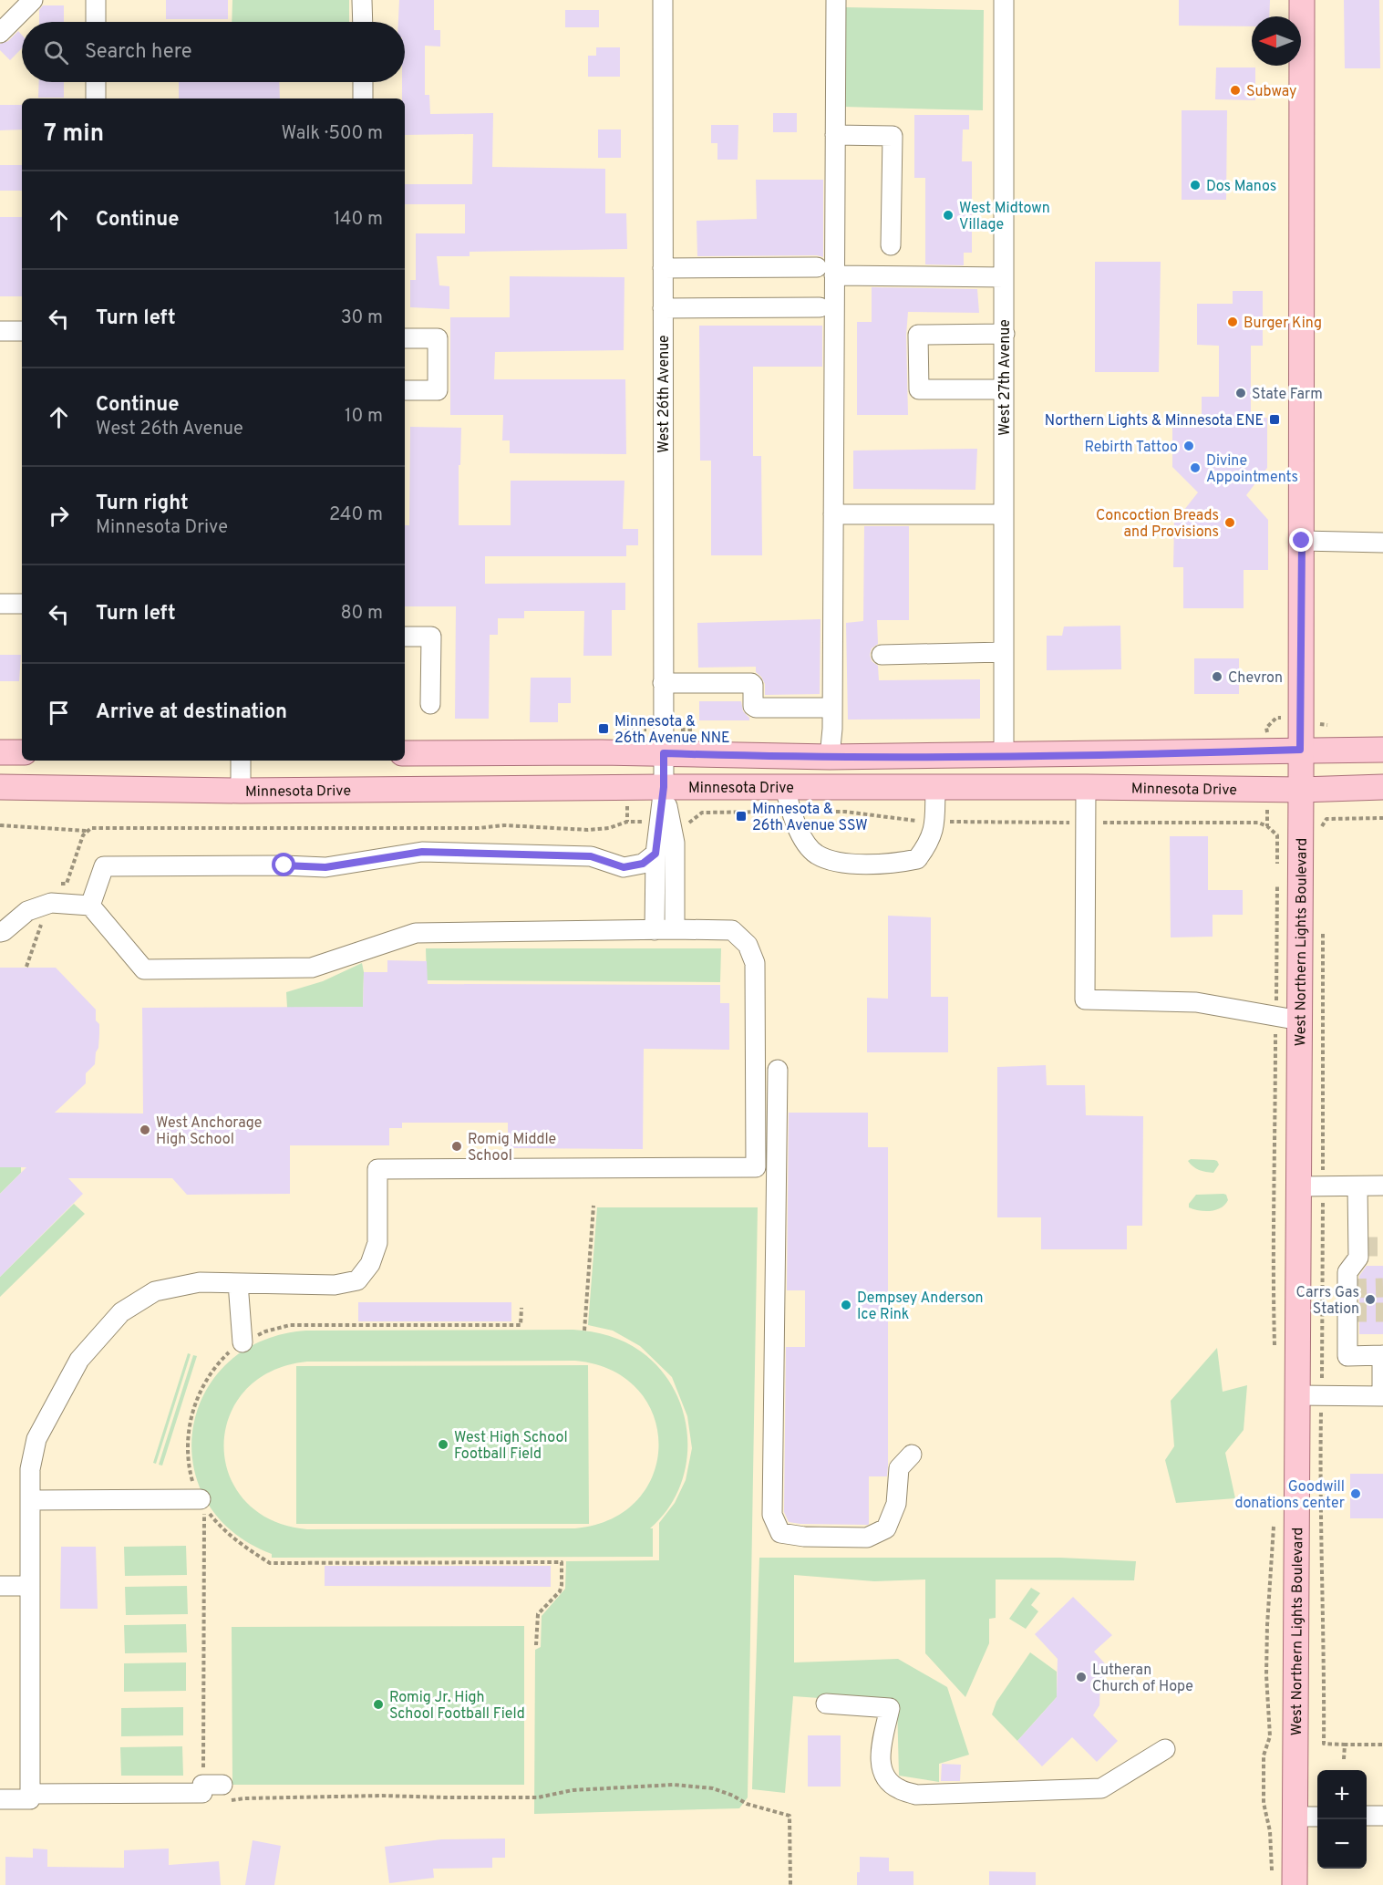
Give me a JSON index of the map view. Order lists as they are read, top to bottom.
{
  "streets": {
    "main road": ["Minnesota Drive", "West Northern Lights Boulevard"],
    "street": ["West 27th Avenue", "West 26th Avenue"]
  },
  "crossings": [
    ["West 27th Avenue", "Minnesota Drive"],
    ["West 26th Avenue", "Minnesota Drive"],
    ["Minnesota Drive", "West Northern Lights Boulevard"]
  ],
  "places": {
    "other": [
      "Subway",
      "Dos Manos",
      "West Midtown Village",
      "Burger King",
      "State Farm",
      "Rebirth Tattoo",
      "Divine Appointments",
      "Concoction Breads and Provisions",
      "Chevron",
      "West Anchorage High School",
      "Romig Middle School",
      "Carrs Gas Station",
      "Dempsey Anderson Ice Rink",
      "West High School Football Field",
      "Goodwill donations center",
      "Lutheran Church of Hope",
      "Romig Jr. High School Football Field"
    ],
    "transit": ["Northern Lights & Minnesota ENE", "Minnesota & 26th Avenue NNE", "Minnesota & 26th Avenue SSW"]
  },
  "north": "left",
  "page": {
    "search": "Search here",
    "heading": ["7 min", "Walk · 500 m"],
    "list": [
      ["Continue", "140 m"],
      ["Turn left", "30 m"],
      ["Continue", "West 26th Avenue", "10 m"],
      ["Turn right", "Minnesota Drive", "240 m"],
      ["Turn left", "80 m"],
      "Arrive at destination"
    ],
    "map_buttons": ["+", "−"]
  }
}
